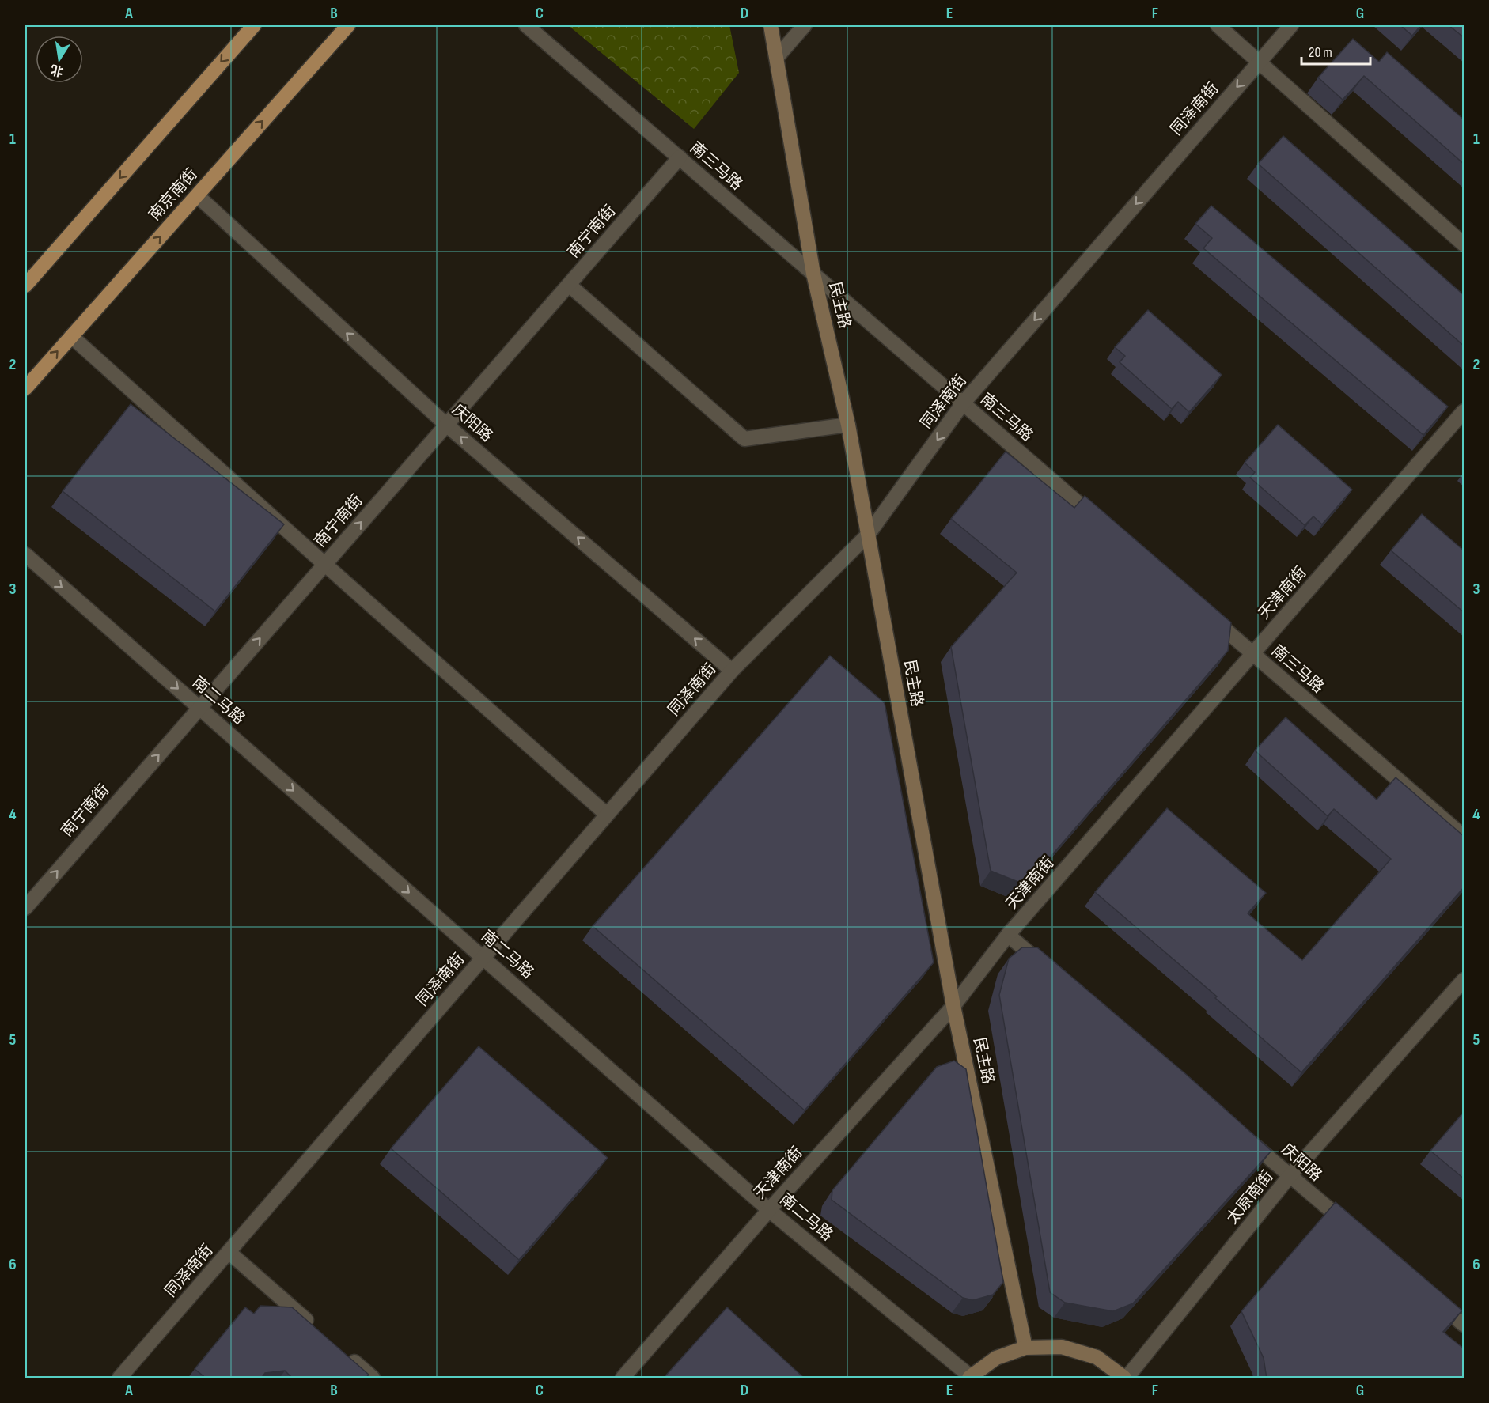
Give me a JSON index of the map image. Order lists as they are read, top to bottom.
{
  "streets": {
    "main road": ["南京南街"],
    "street": [
      "同泽南街",
      "南三马路",
      "南宁南街",
      "民主路",
      "庆阳路",
      "天津南街",
      "南二马路",
      "太原南街"
    ]
  },
  "crossings": [
    ["同泽南街", "南三马路"],
    ["同泽南街", "民主路"],
    ["同泽南街", "庆阳路"],
    ["同泽南街", "南二马路"],
    ["南三马路", "南宁南街"],
    ["南三马路", "民主路"],
    ["南三马路", "天津南街"],
    ["南京南街", "庆阳路"],
    ["南宁南街", "庆阳路"],
    ["南宁南街", "南二马路"],
    ["民主路", "天津南街"],
    ["庆阳路", "太原南街"],
    ["天津南街", "南二马路"]
  ],
  "one_way": ["南宁南街", "庆阳路", "南二马路"],
  "scale_bar": "20 m",
  "north": "bottom",
  "grid": {
    "columns": [
      "A",
      "B",
      "C",
      "D",
      "E",
      "F",
      "G"
    ],
    "rows": [
      "1",
      "2",
      "3",
      "4",
      "5",
      "6"
    ]
  }
}
